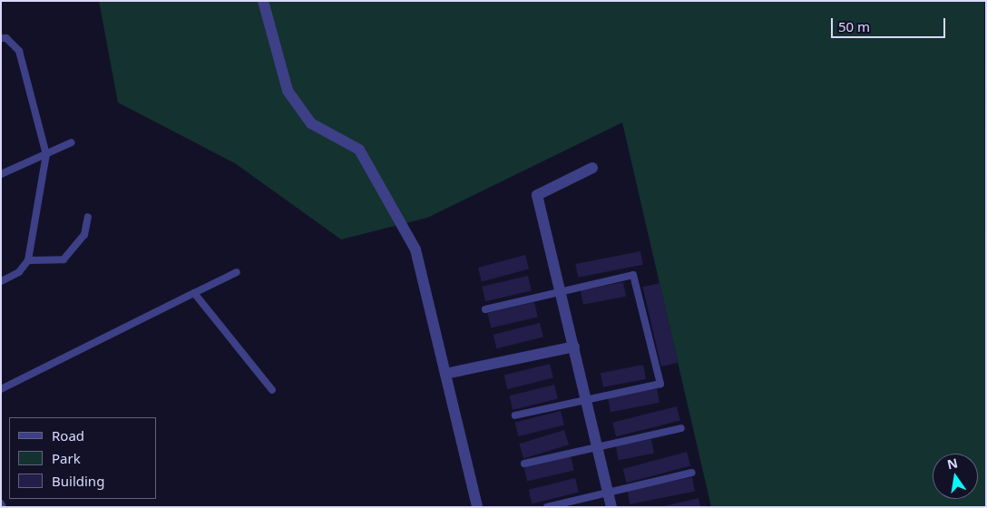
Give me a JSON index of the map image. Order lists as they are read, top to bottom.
{
  "legend": ["Road", "Park", "Building"],
  "scale_bar": "50 m",
  "north": "top"
}
